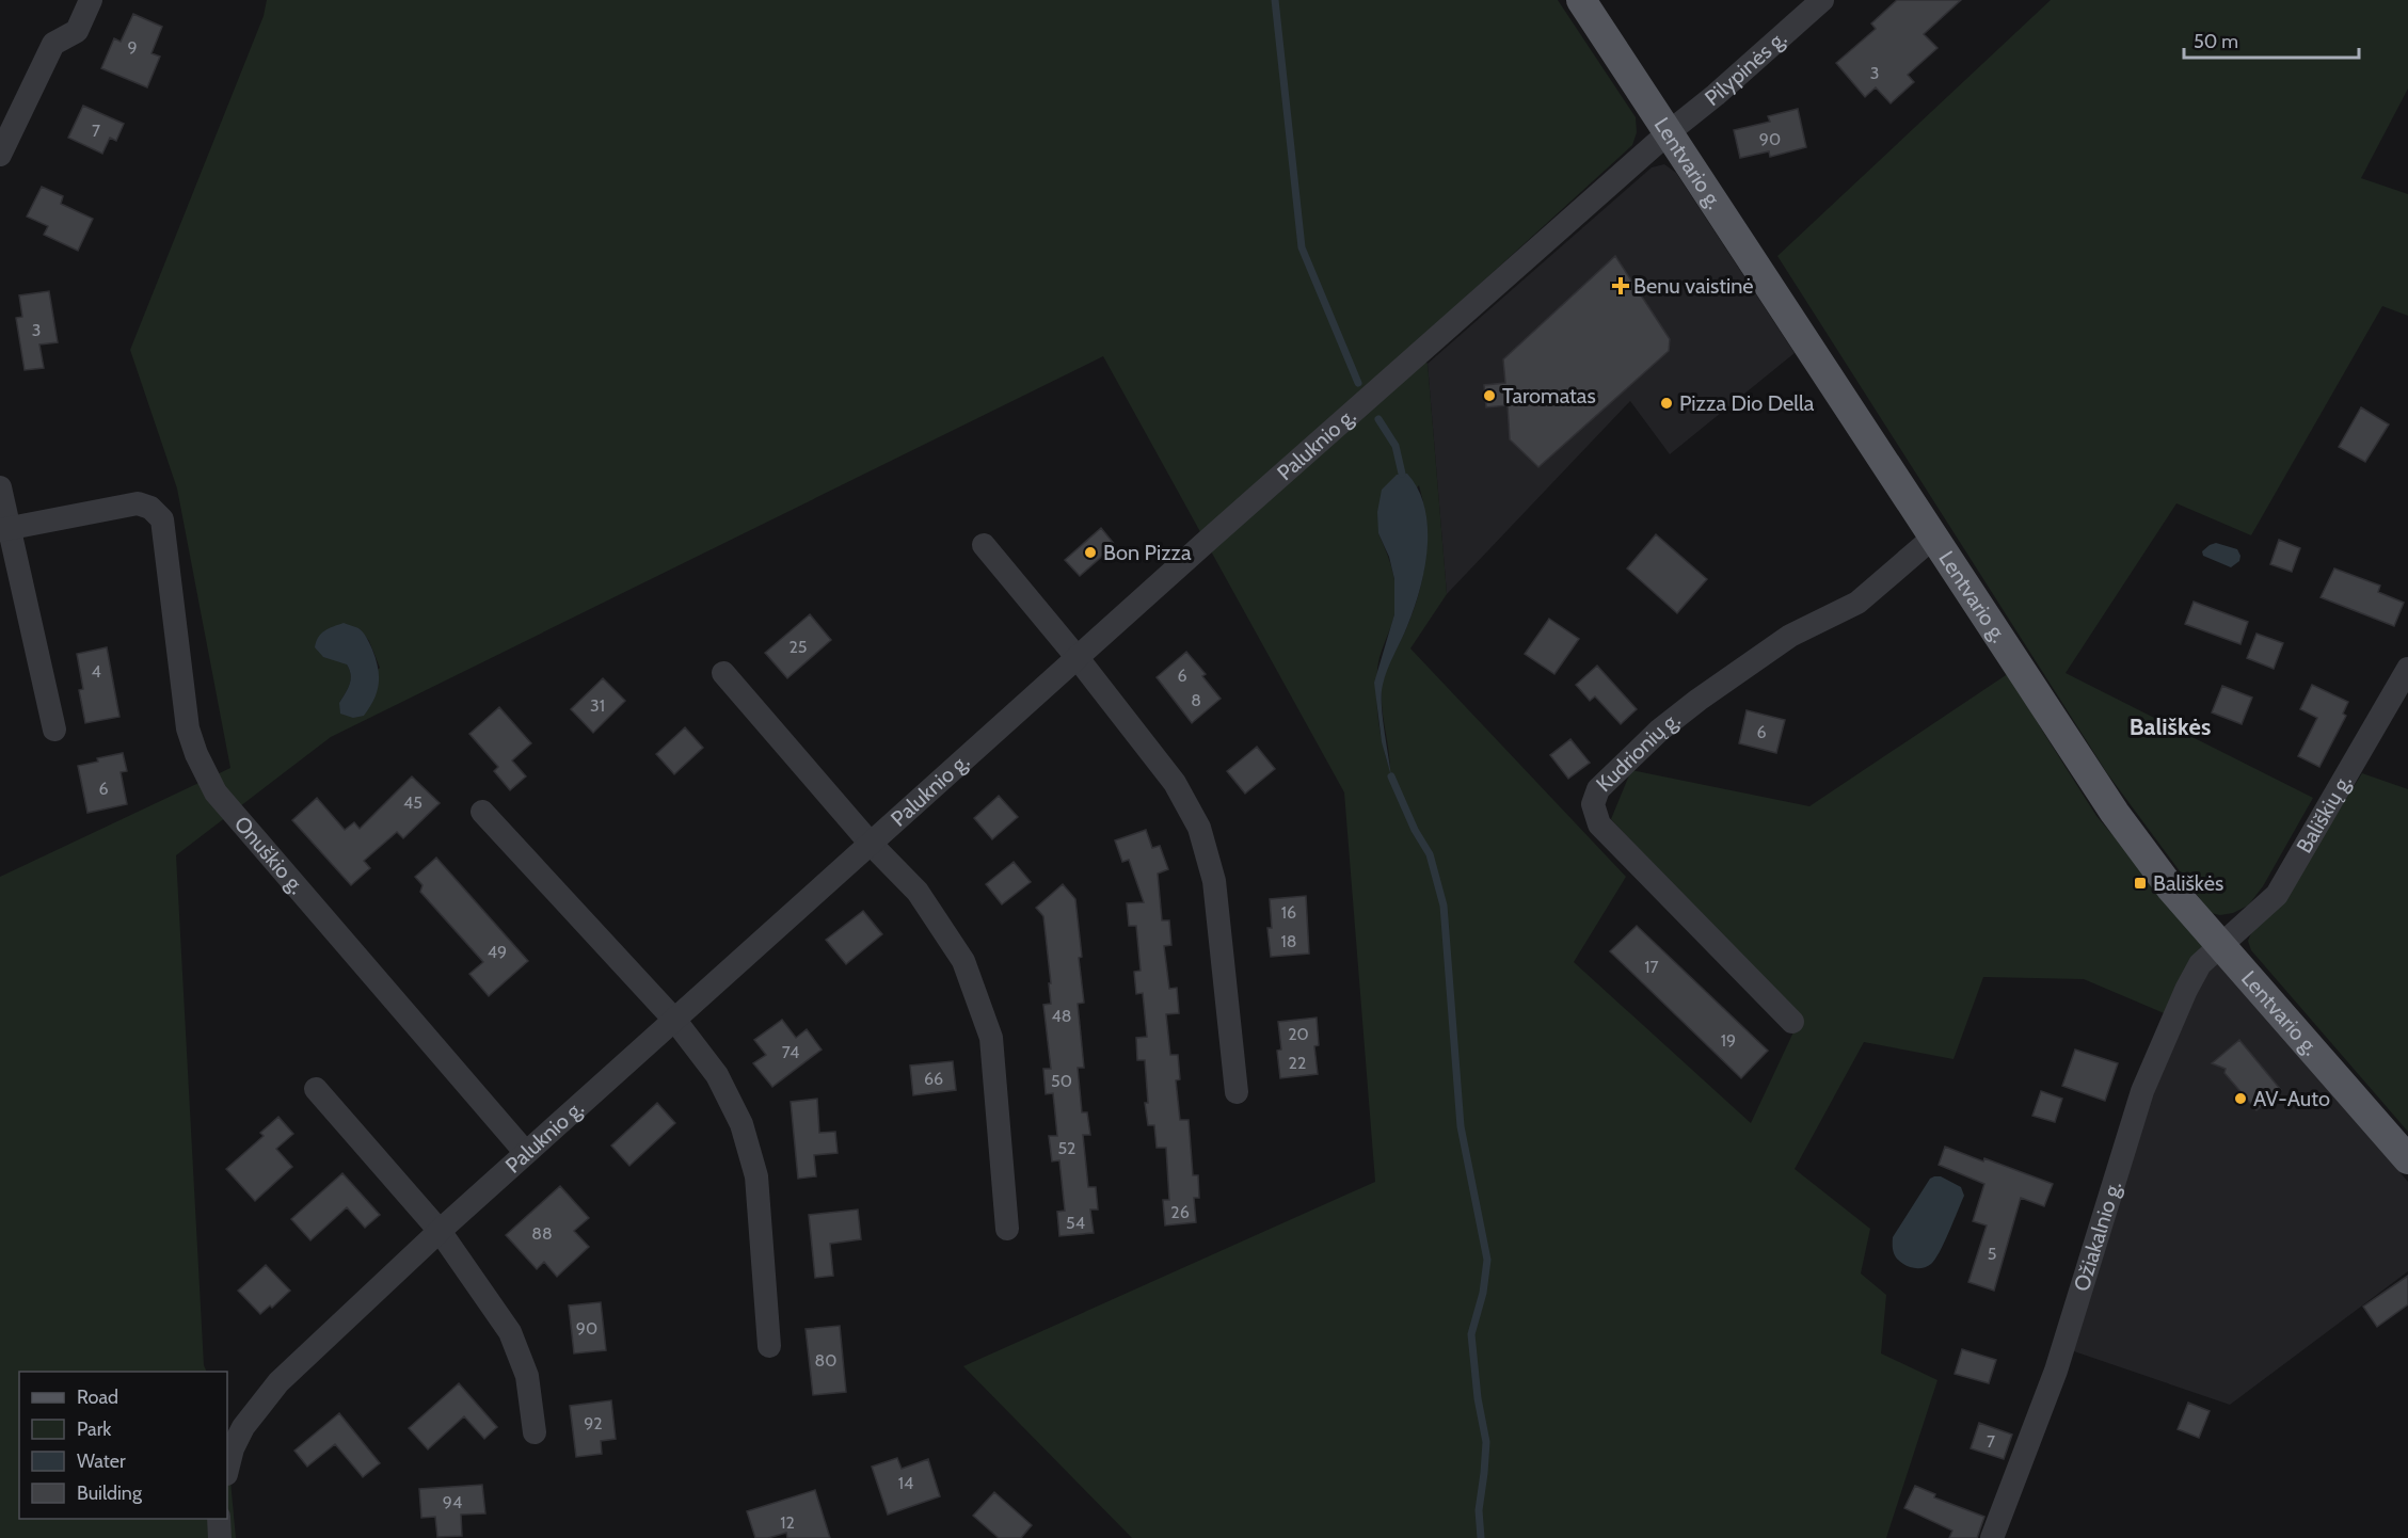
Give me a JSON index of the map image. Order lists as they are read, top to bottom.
{
  "streets": {
    "main road": ["Lentvario g."],
    "street": [
      "Pilypinės g.",
      "Paluknio g.",
      "Kudrionių g.",
      "Bališkių g.",
      "Onuškio g.",
      "Ožiakalnio g."
    ]
  },
  "crossings": [
    ["Pilypinės g.", "Lentvario g."],
    ["Pilypinės g.", "Paluknio g."],
    ["Lentvario g.", "Paluknio g."],
    ["Lentvario g.", "Kudrionių g."],
    ["Lentvario g.", "Bališkių g."],
    ["Lentvario g.", "Ožiakalnio g."],
    ["Paluknio g.", "Onuškio g."],
    ["Bališkių g.", "Ožiakalnio g."]
  ],
  "districts": ["Bališkės"],
  "places": {
    "health": ["Benu vaistinė"],
    "other": [
      "Taromatas",
      "Pizza Dio Della",
      "Bon Pizza",
      "AV-Auto"
    ],
    "transit": ["Bališkės"]
  },
  "house_numbers": [
    "9",
    "3",
    "7",
    "90",
    "3",
    "25",
    "4",
    "6",
    "8",
    "31",
    "6",
    "6",
    "45",
    "16",
    "18",
    "49",
    "17",
    "48",
    "20",
    "19",
    "74",
    "22",
    "66",
    "50",
    "52",
    "26",
    "54",
    "88",
    "5",
    "90",
    "80",
    "92",
    "7",
    "14",
    "94",
    "12"
  ],
  "legend": [
    "Road",
    "Park",
    "Water",
    "Building"
  ],
  "scale_bar": "50 m"
}
